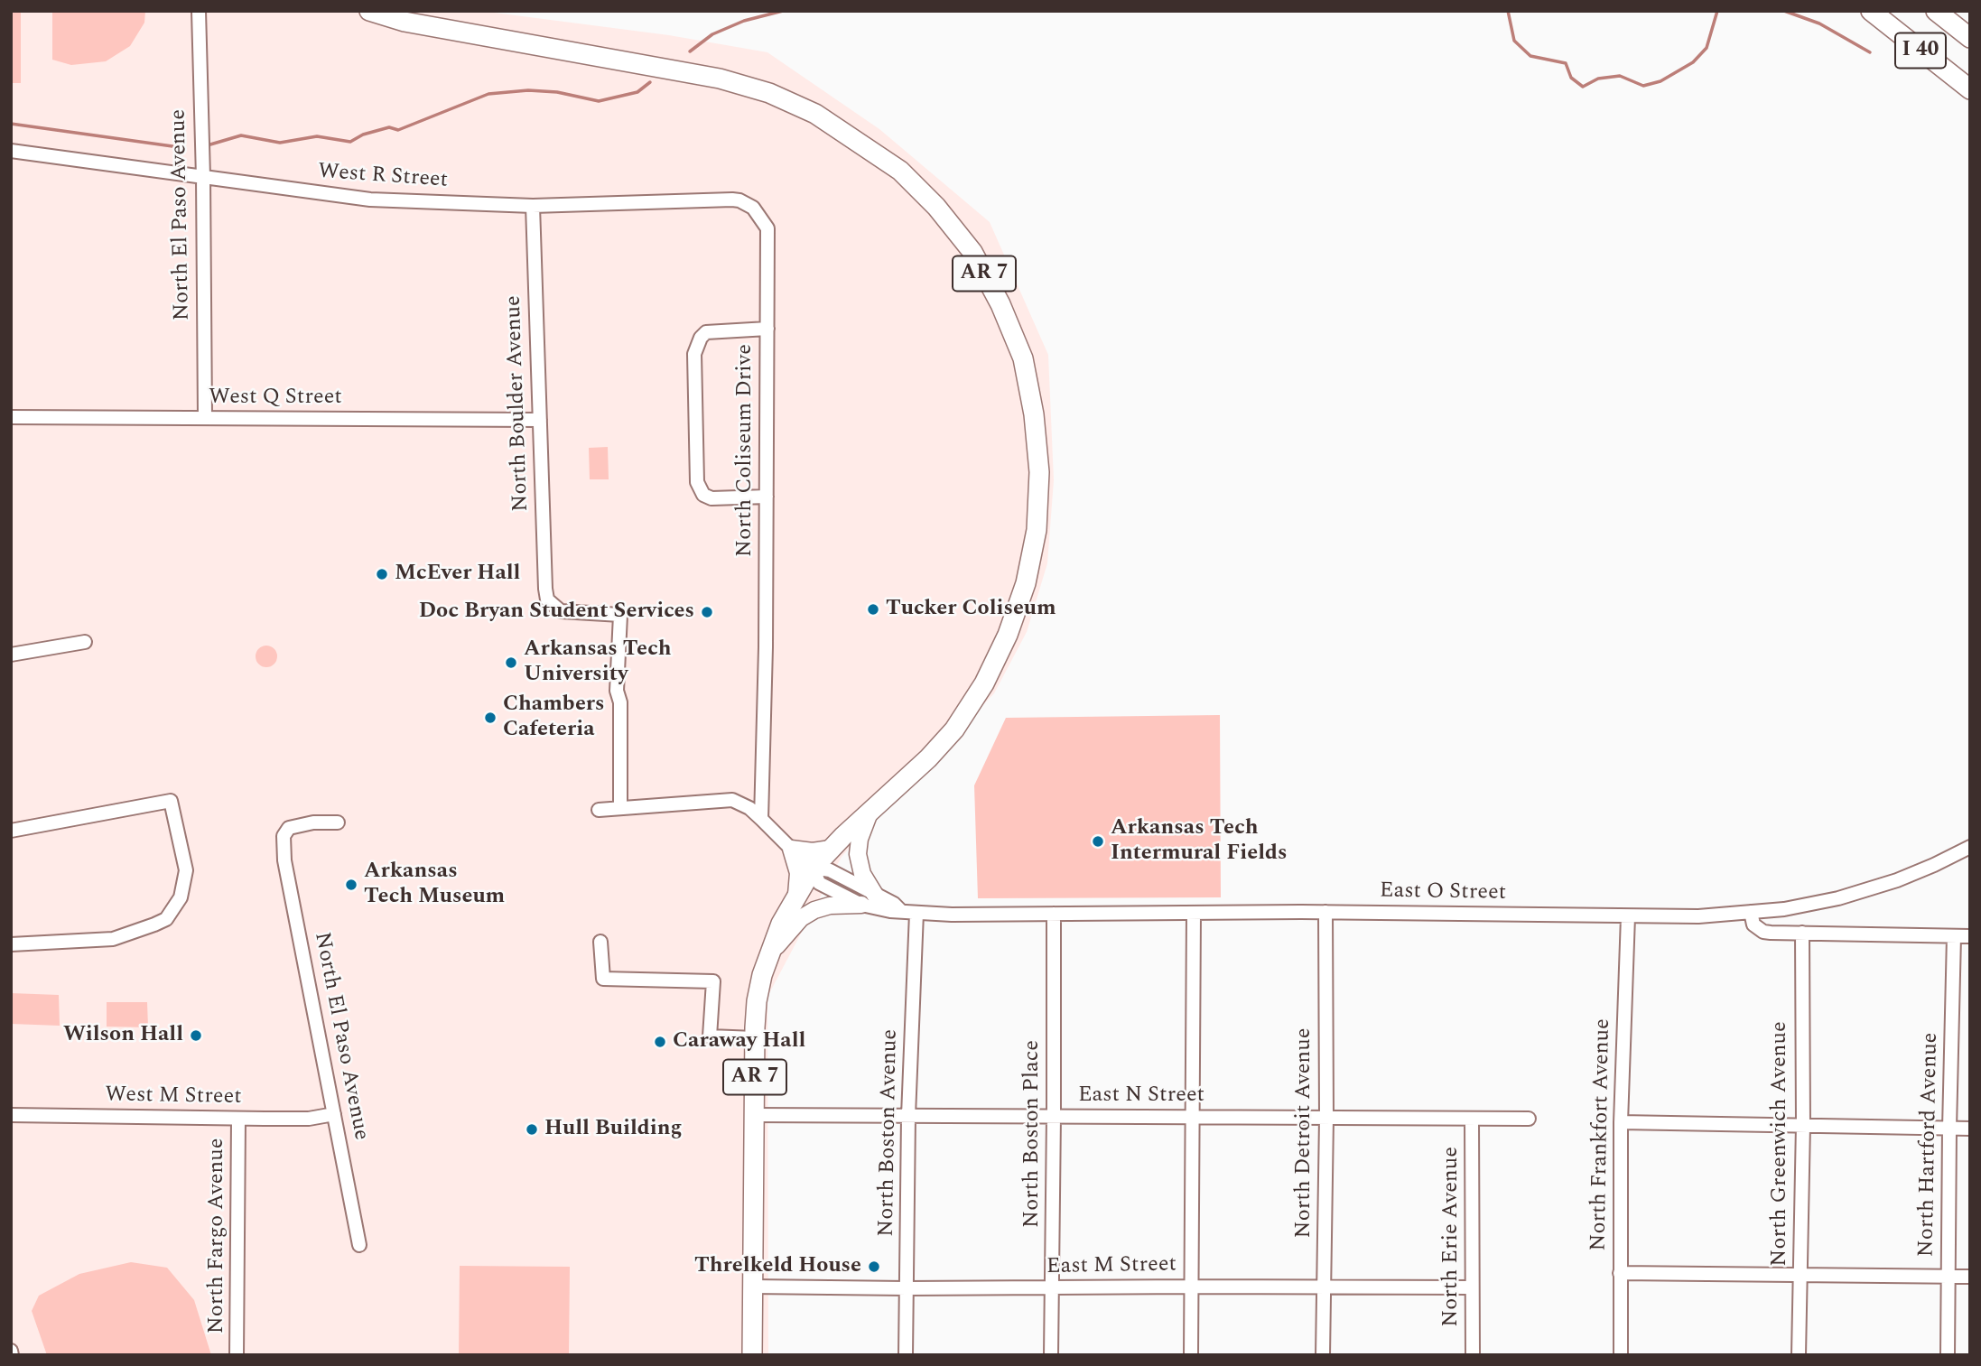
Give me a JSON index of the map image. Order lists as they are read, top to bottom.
{
  "streets": {
    "highway": ["I 40", "AR 7"],
    "street": [
      "West R Street",
      "North El Paso Avenue",
      "West Q Street",
      "North Boulder Avenue",
      "North Coliseum Drive",
      "East O Street",
      "East N Street",
      "West M Street",
      "North Boston Avenue",
      "North Detroit Avenue",
      "North Boston Place",
      "North Frankfort Avenue",
      "North Greenwich Avenue",
      "North Hartford Avenue",
      "North Fargo Avenue",
      "North Erie Avenue",
      "East M Street"
    ]
  },
  "crossings": [
    ["West R Street", "North El Paso Avenue"],
    ["West R Street", "North Boulder Avenue"],
    ["West R Street", "North Coliseum Drive"],
    ["North El Paso Avenue", "West Q Street"],
    ["North El Paso Avenue", "West M Street"],
    ["AR 7", "East O Street"],
    ["AR 7", "East N Street"],
    ["AR 7", "East M Street"],
    ["West Q Street", "North Boulder Avenue"],
    ["North Boulder Avenue", "East O Street"],
    ["North Coliseum Drive", "East O Street"],
    ["East O Street", "North Boston Avenue"],
    ["East O Street", "North Detroit Avenue"],
    ["East O Street", "North Boston Place"],
    ["East O Street", "North Frankfort Avenue"],
    ["East N Street", "North Boston Avenue"],
    ["East N Street", "North Detroit Avenue"],
    ["East N Street", "North Boston Place"],
    ["East N Street", "North Erie Avenue"],
    ["West M Street", "North Fargo Avenue"],
    ["North Boston Avenue", "East M Street"],
    ["North Detroit Avenue", "East M Street"],
    ["North Boston Place", "East M Street"],
    ["North Erie Avenue", "East M Street"]
  ],
  "places": [
    "McEver Hall",
    "Tucker Coliseum",
    "Doc Bryan Student Services",
    "Arkansas Tech University",
    "Chambers Cafeteria",
    "Arkansas Tech Intermural Fields",
    "Arkansas Tech Museum",
    "Wilson Hall",
    "Caraway Hall",
    "Hull Building",
    "Threlkeld House"
  ]
}
